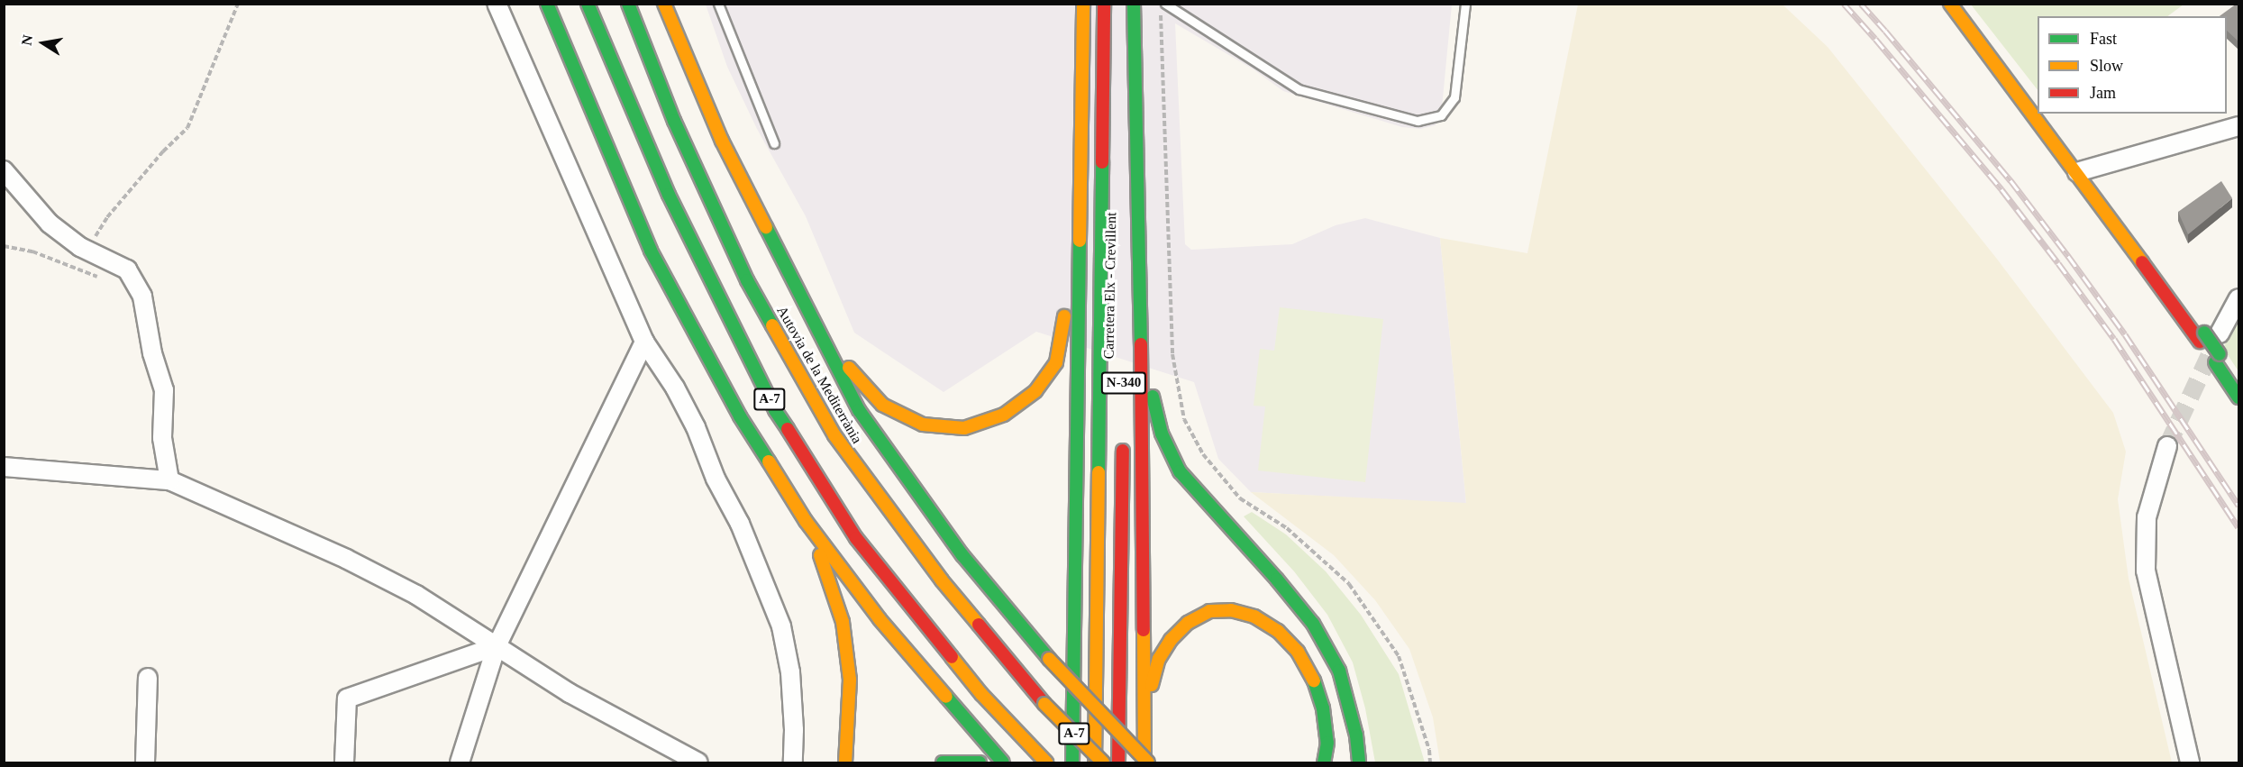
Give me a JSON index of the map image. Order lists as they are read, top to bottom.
{
  "streets": {
    "main road": [
      "Carretera Elx - Crevillent",
      "Autovia de la Mediterrània",
      "N-340",
      "A-7"
    ]
  },
  "legend": ["Fast", "Slow", "Jam"],
  "north": "left"
}
